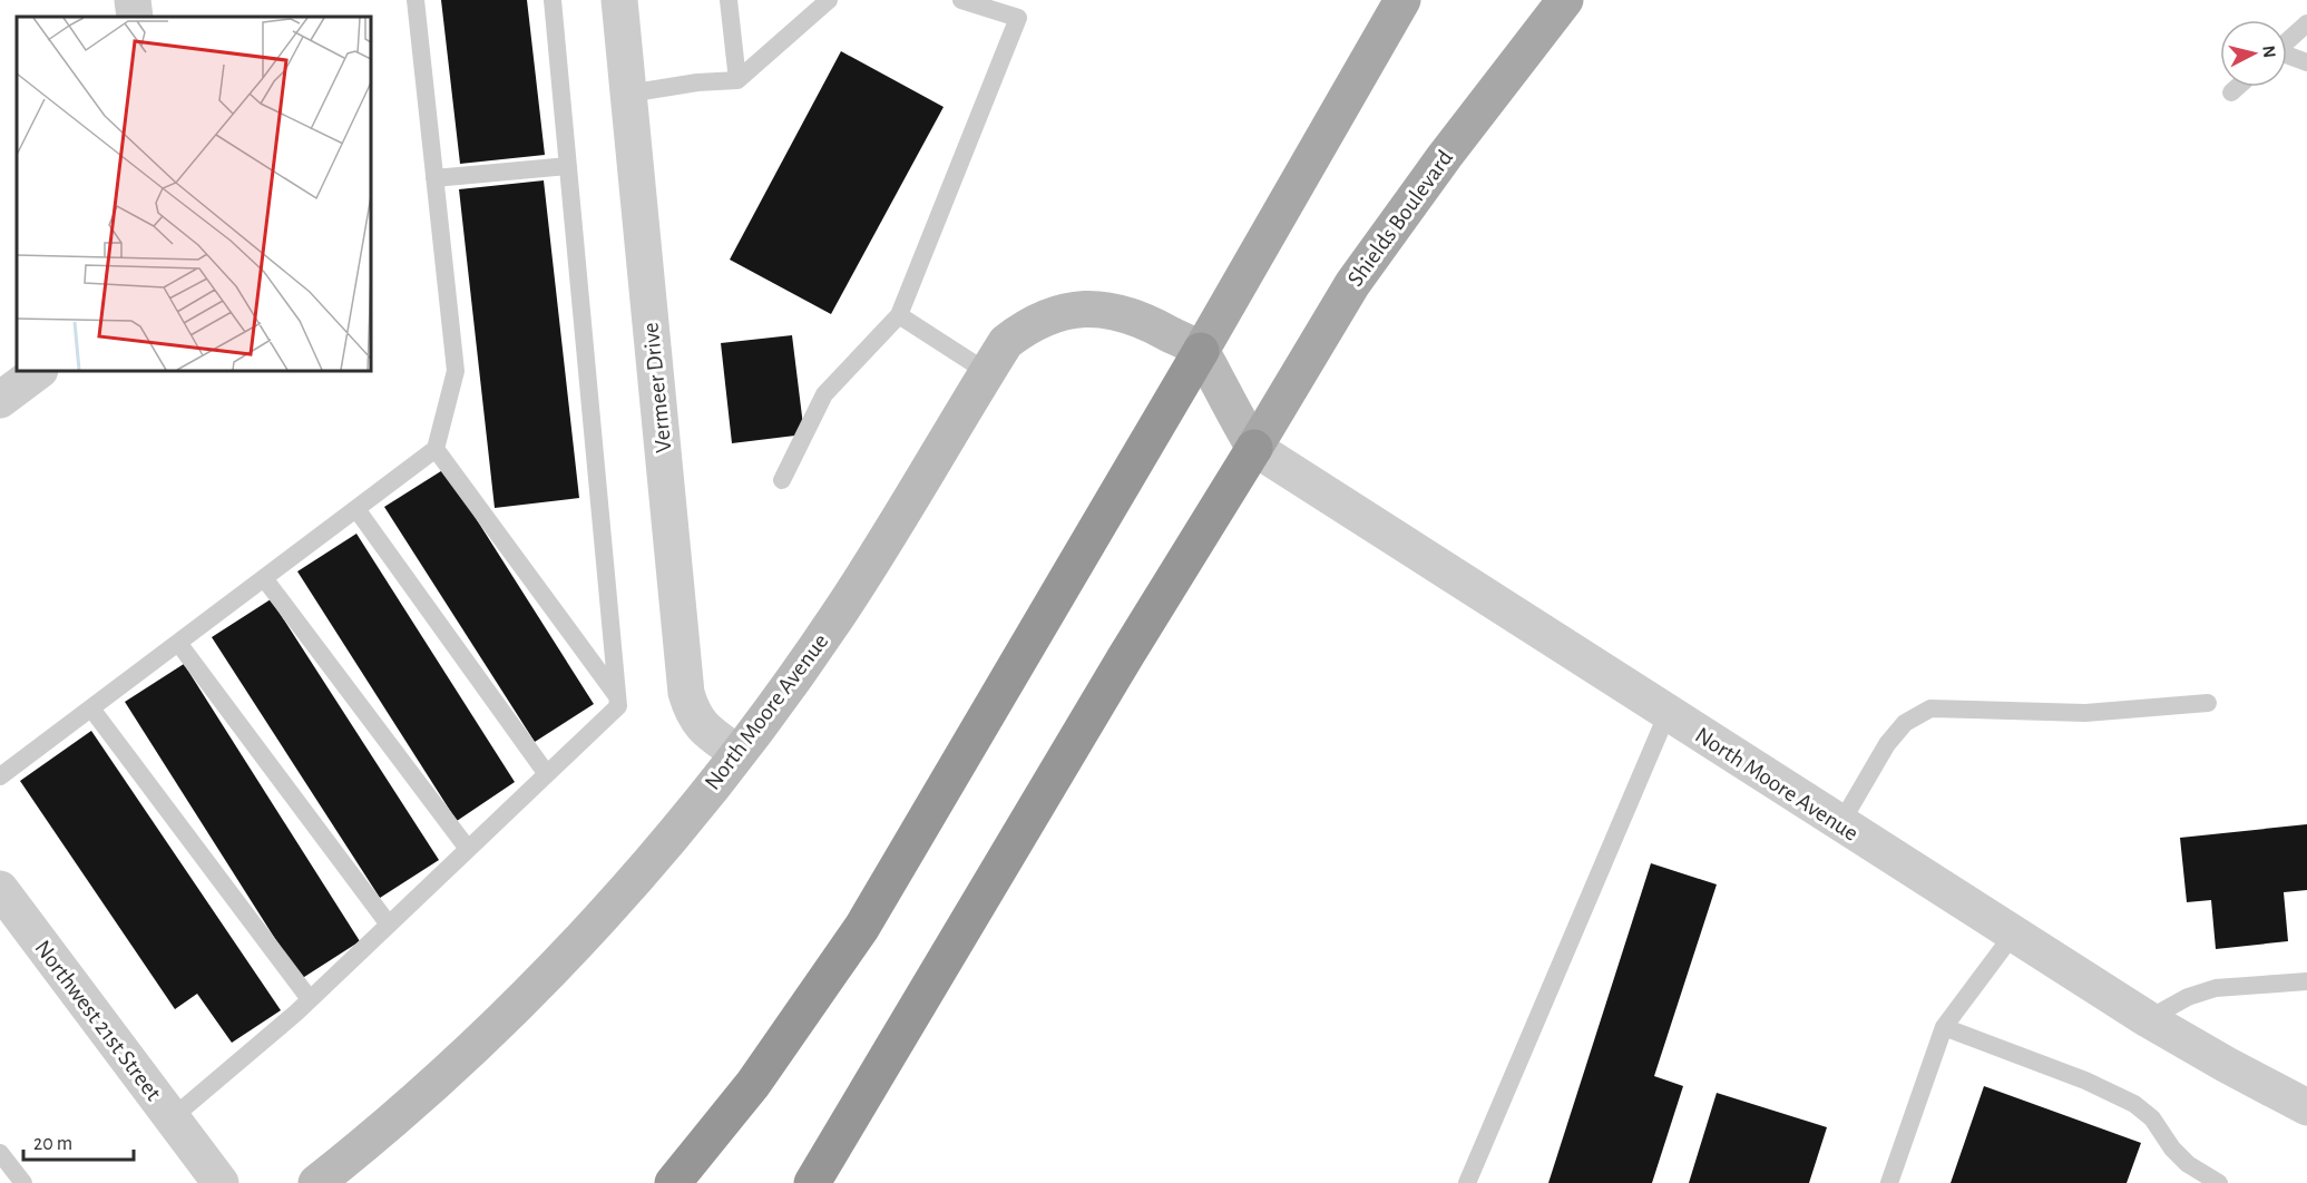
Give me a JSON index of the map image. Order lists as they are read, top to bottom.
{
  "streets": {
    "main road": ["Shields Boulevard"],
    "street": ["Vermeer Drive", "North Moore Avenue", "Northwest 21st Street"]
  },
  "crossings": [
    ["Shields Boulevard", "North Moore Avenue"],
    ["Vermeer Drive", "North Moore Avenue"]
  ],
  "scale_bar": "20 m",
  "north": "right"
}
